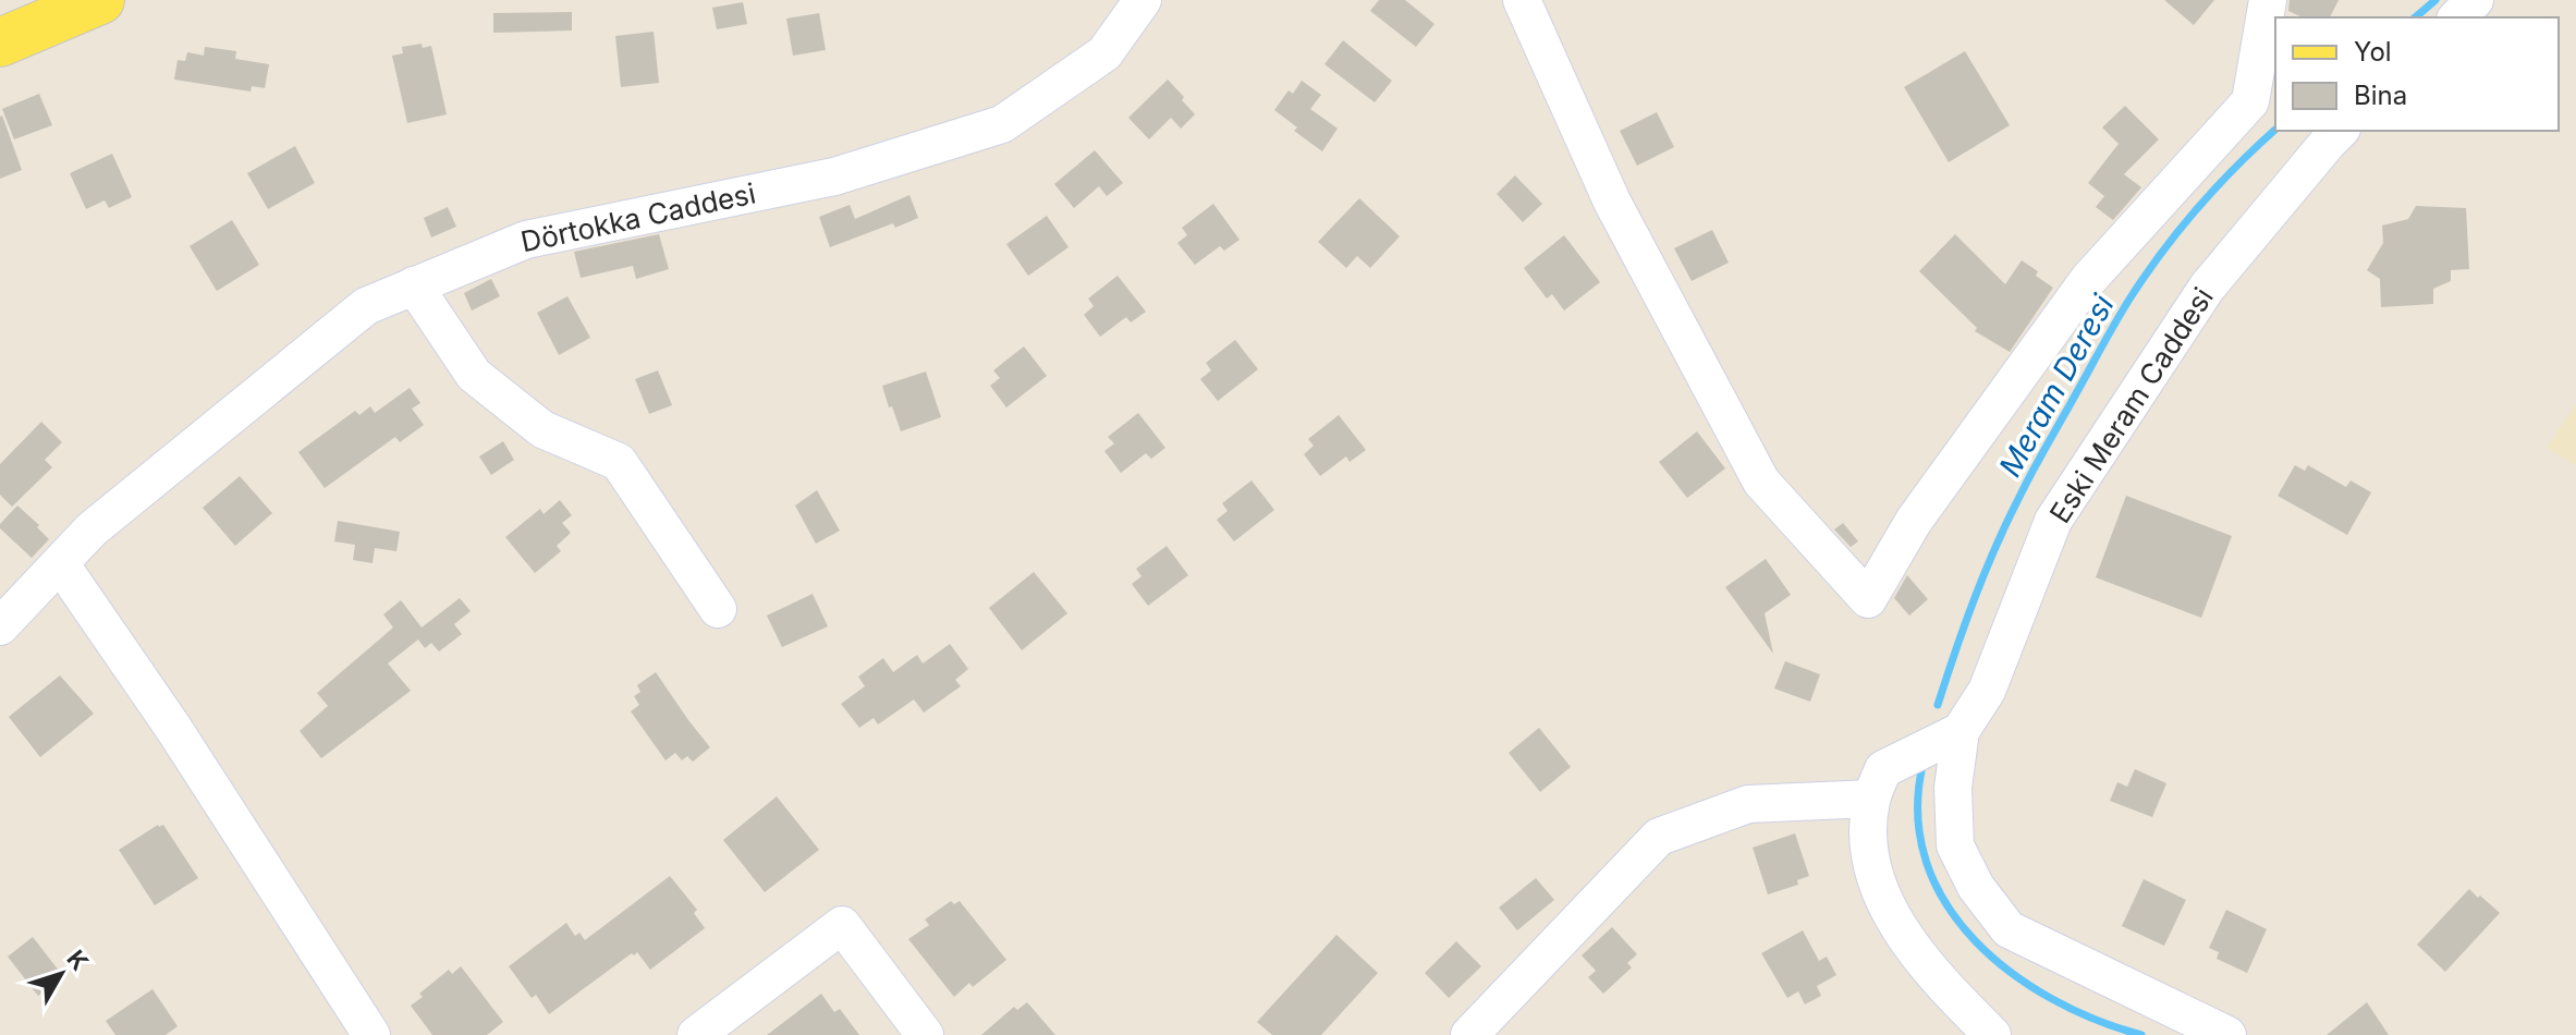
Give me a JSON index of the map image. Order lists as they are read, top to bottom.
{
  "streets": {
    "street": ["Dörtokka Caddesi", "Eski Meram Caddesi"]
  },
  "water": ["Meram Deresi"],
  "legend": ["Yol", "Bina"],
  "north": "top right"
}
